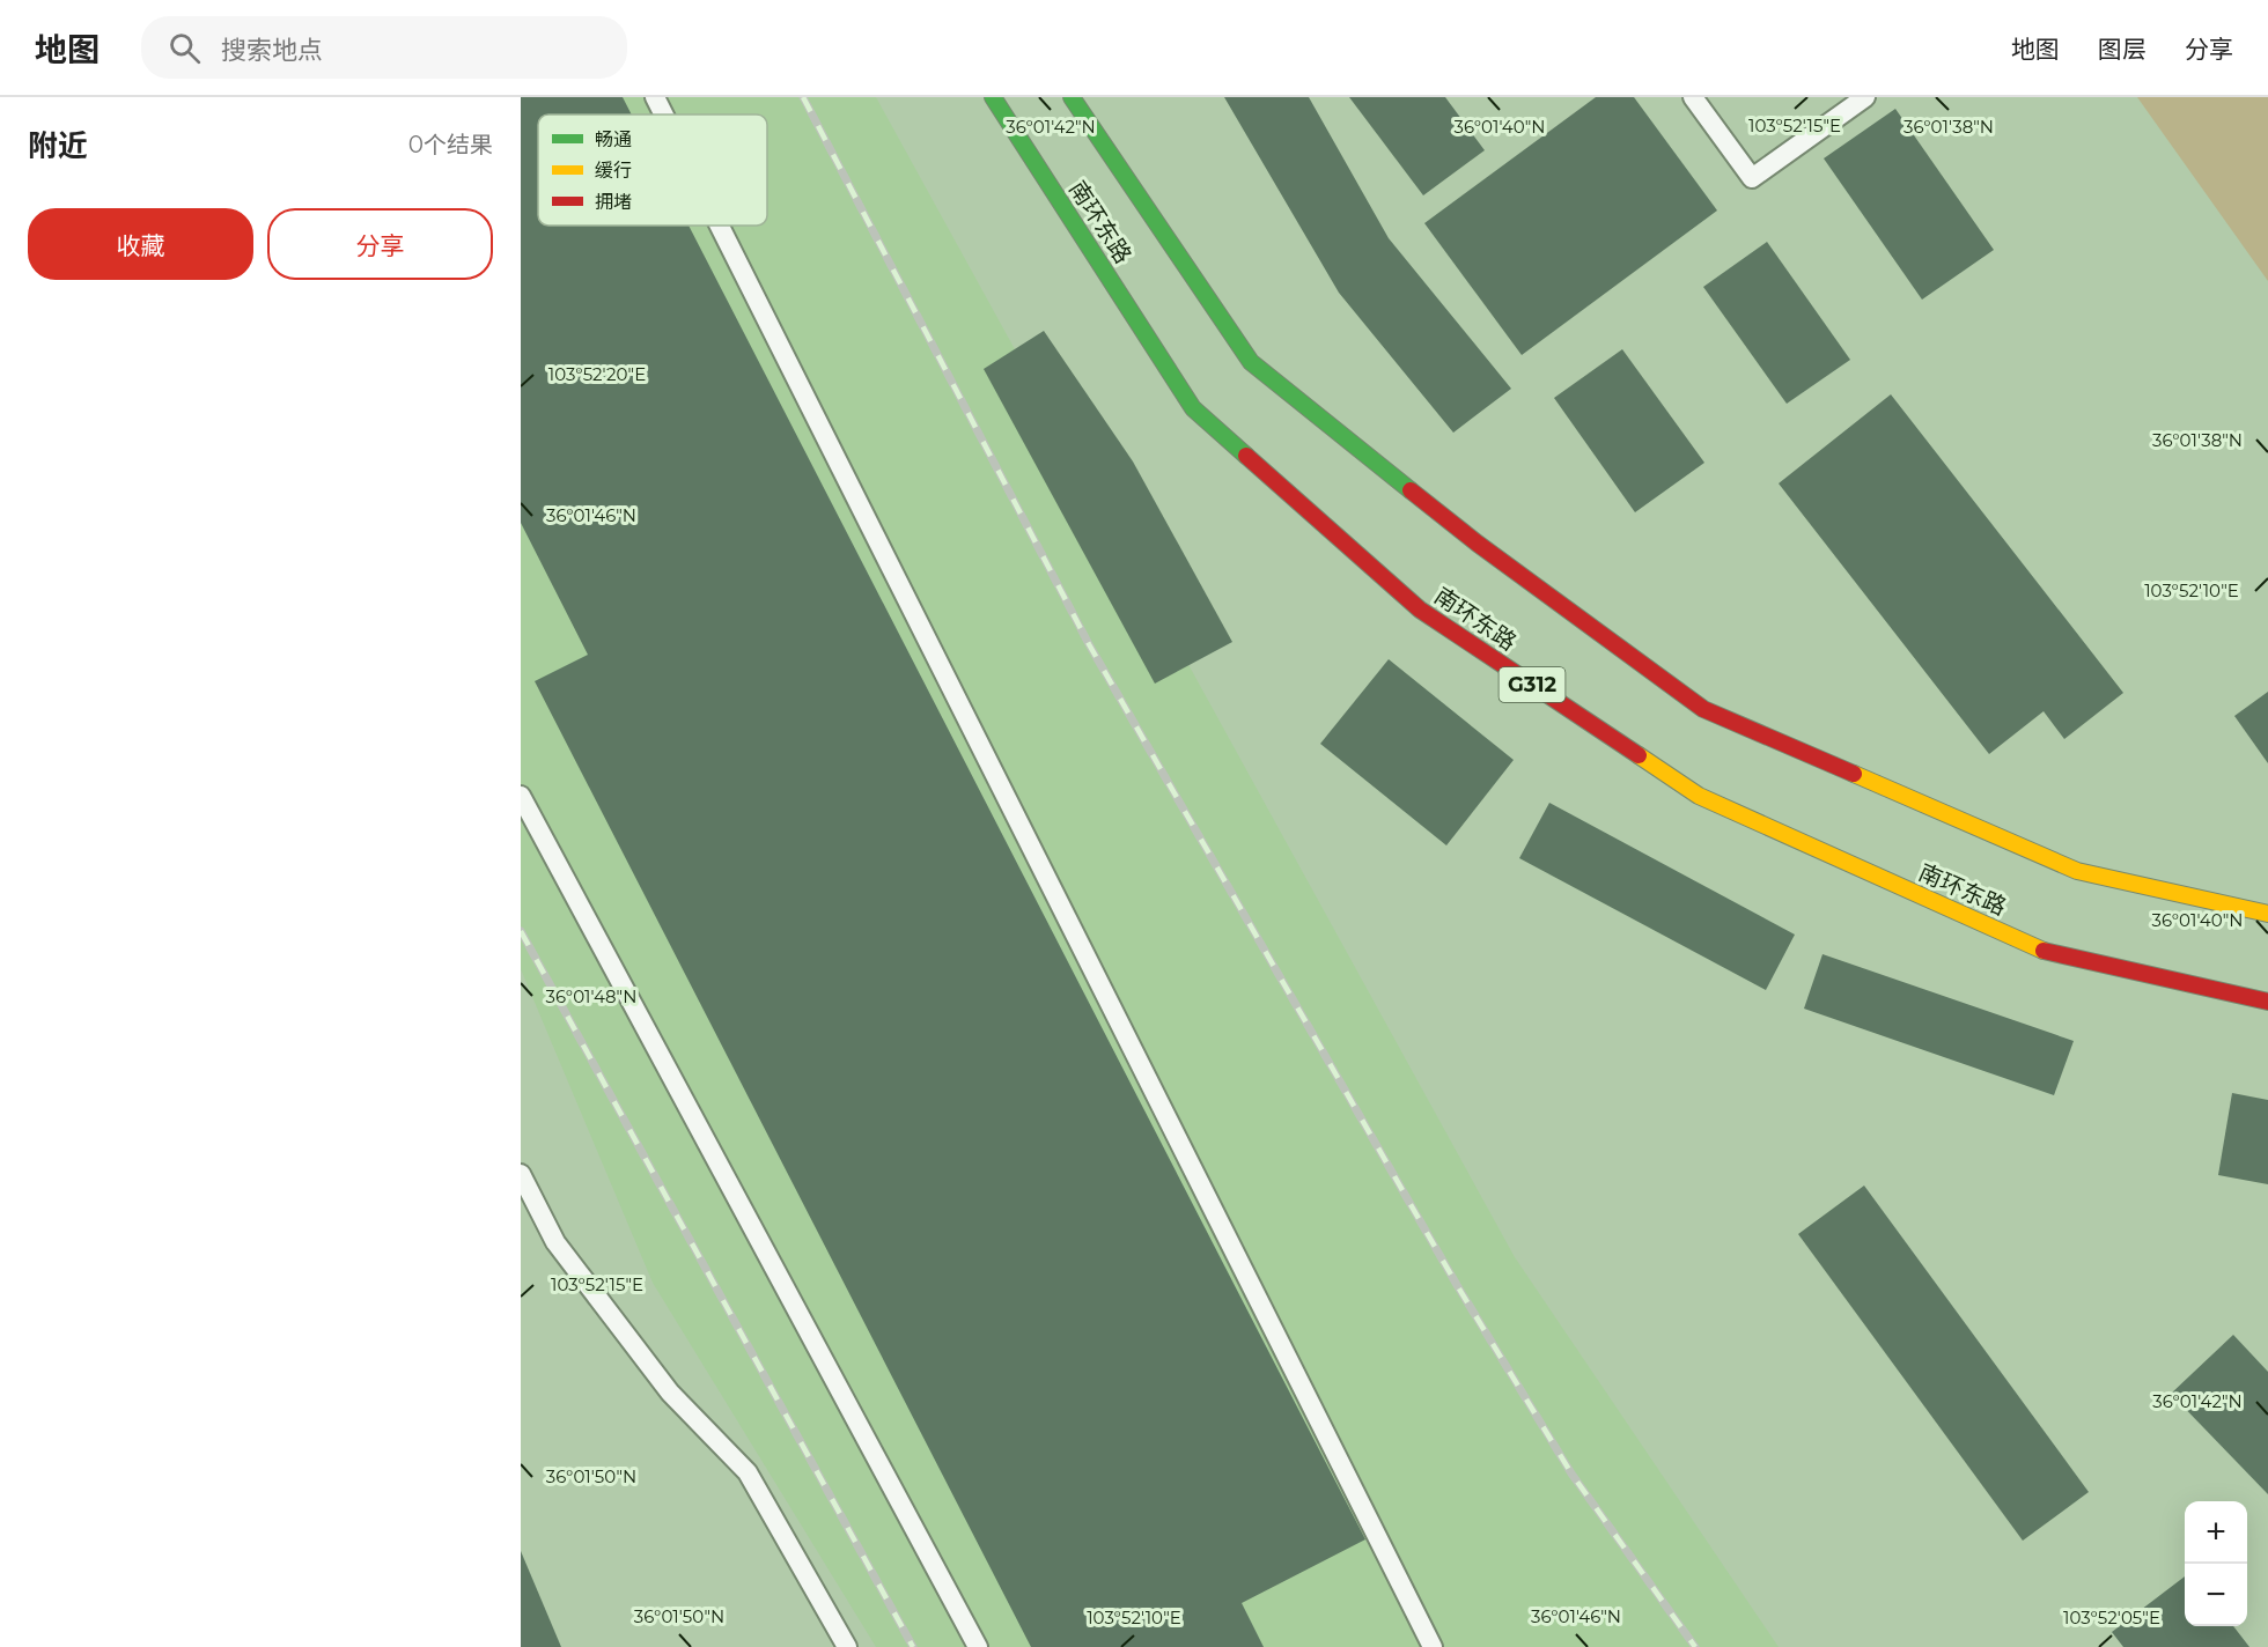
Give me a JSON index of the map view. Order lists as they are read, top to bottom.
{
  "streets": {
    "highway": ["南环东路", "G312"]
  },
  "legend": ["畅通", "缓行", "拥堵"],
  "page": {
    "header": "地图",
    "search": "搜索地点",
    "nav": ["地图", "图层", "分享"],
    "heading": ["附近", "0个结果"],
    "buttons": ["收藏", "分享"],
    "map_buttons": ["+", "−"]
  },
  "coordinates": [
    "103°52'15\"E",
    "36°01'42\"N",
    "36°01'40\"N",
    "36°01'38\"N",
    "103°52'20\"E",
    "36°01'46\"N",
    "103°52'10\"E",
    "36°01'48\"N",
    "36°01'50\"N",
    "103°52'05\"E"
  ]
}
